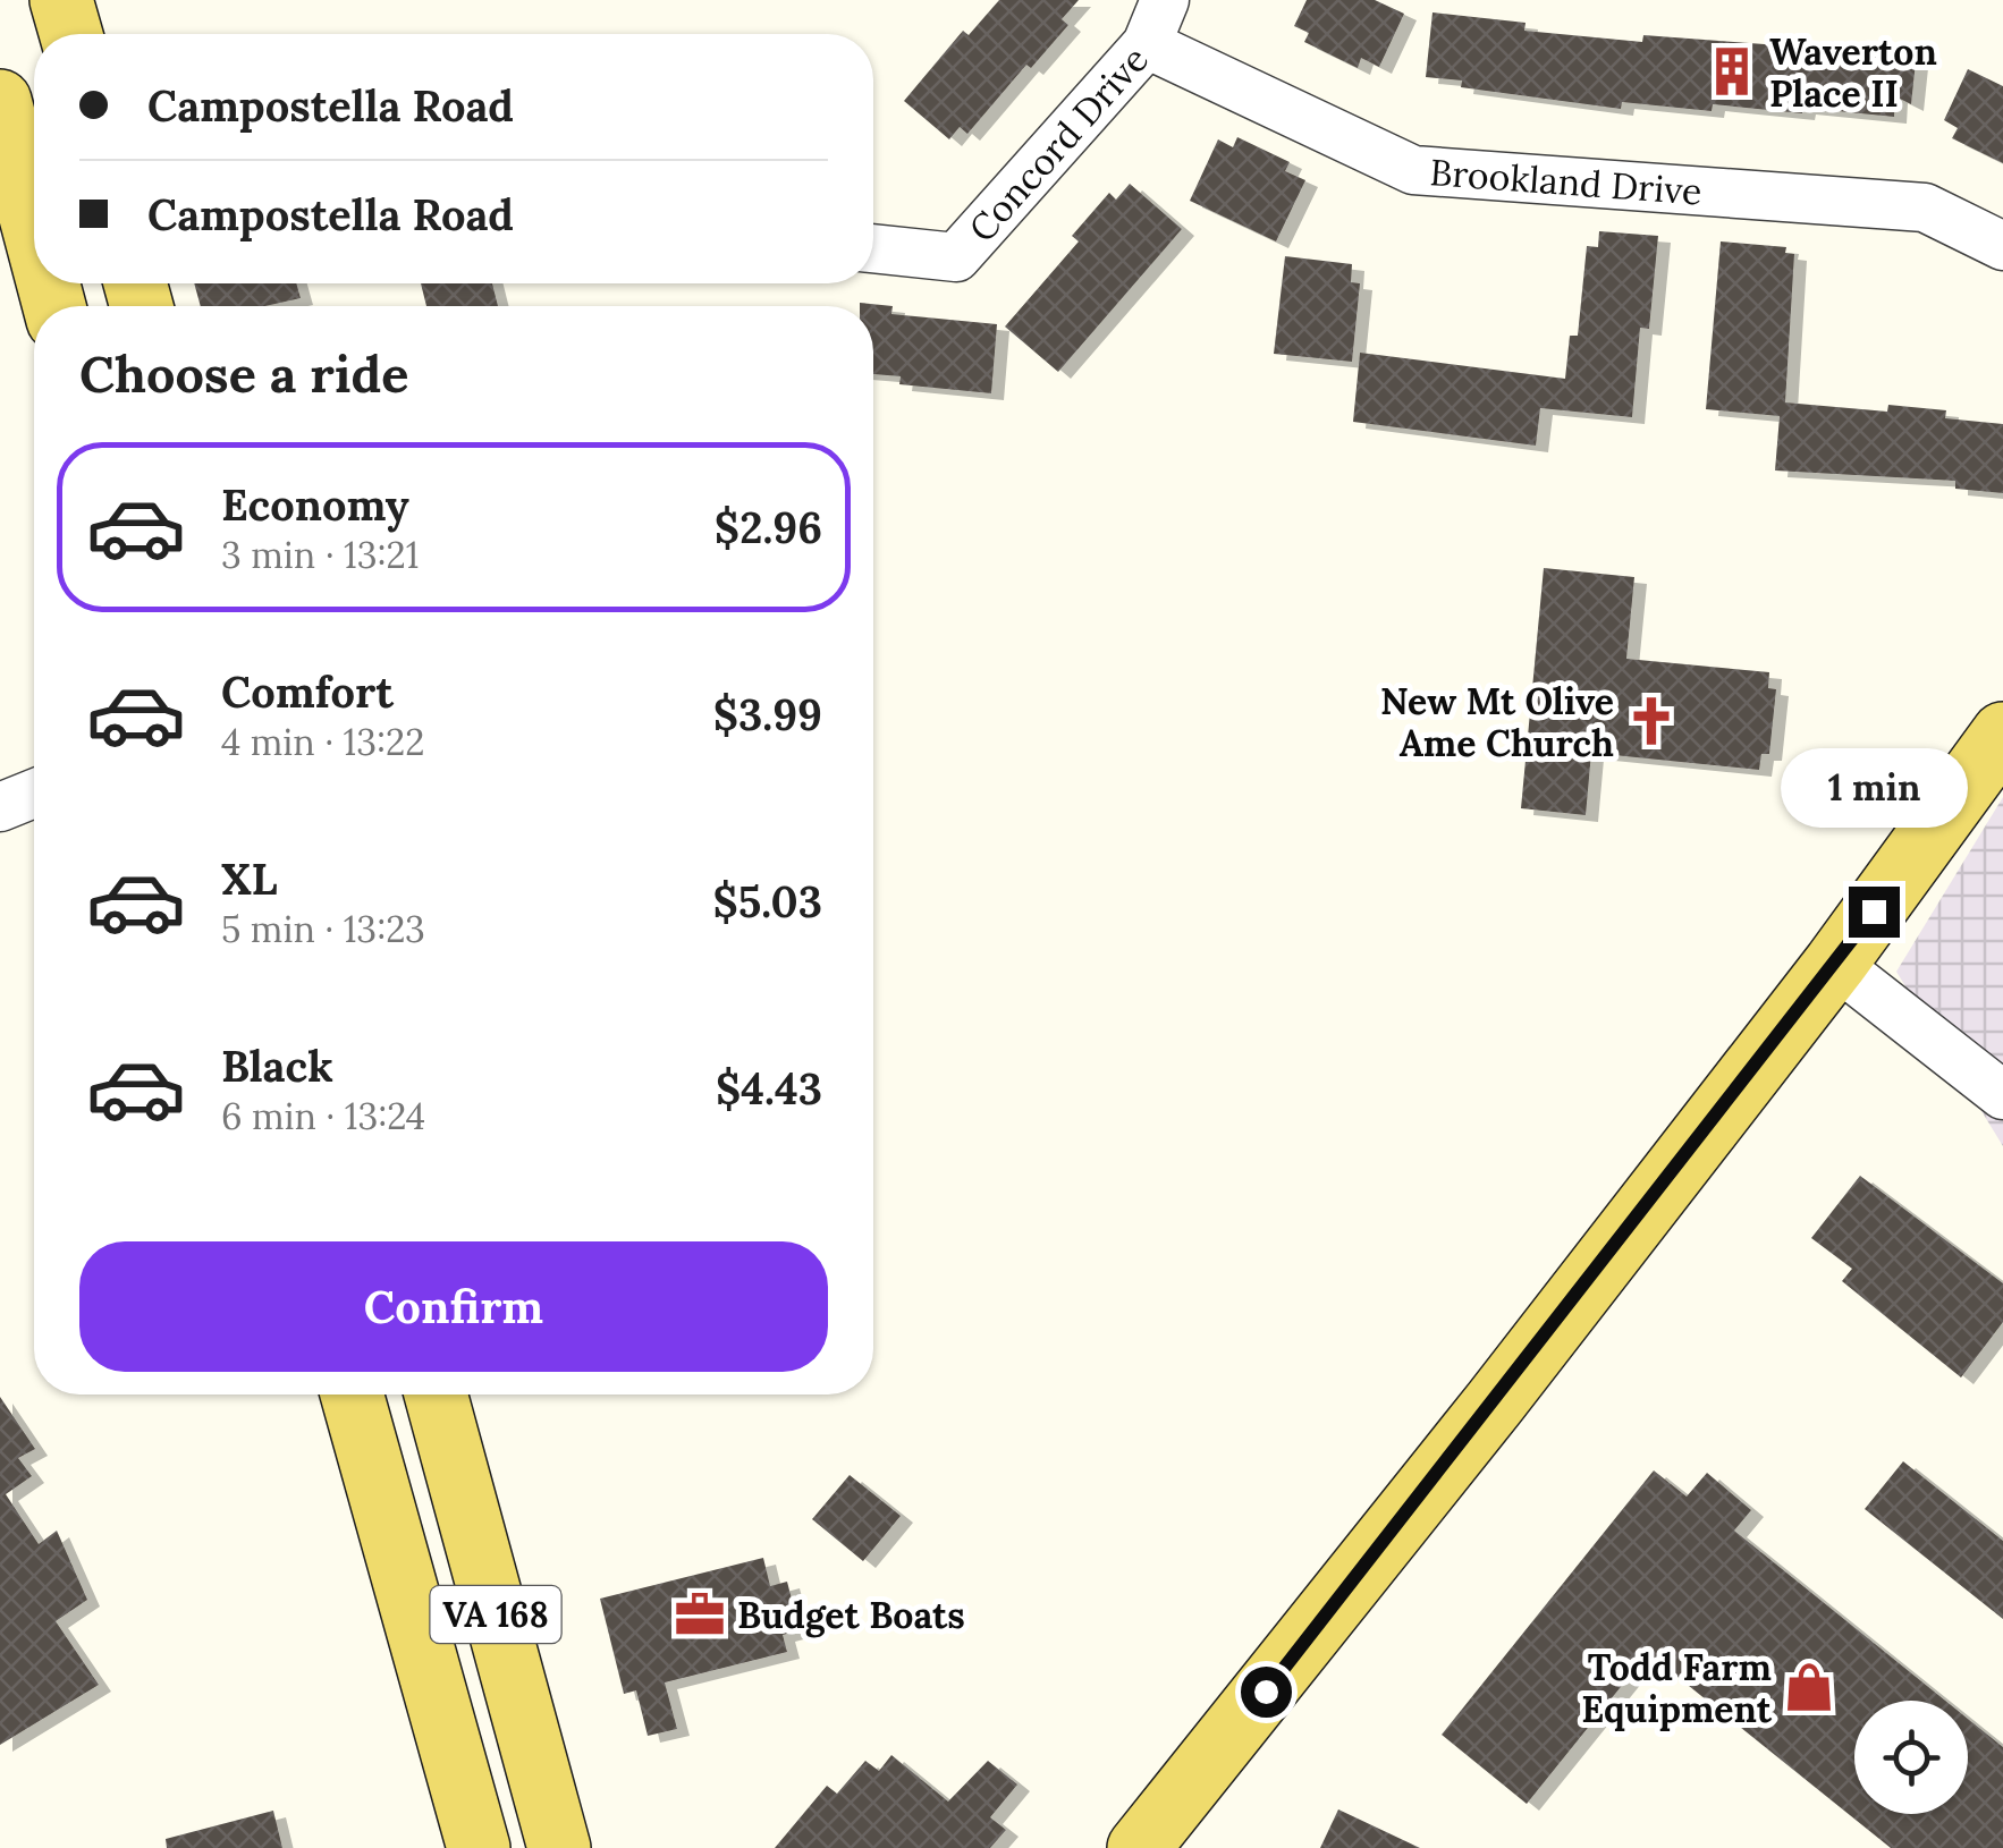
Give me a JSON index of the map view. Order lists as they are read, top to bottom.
{
  "streets": {
    "main road": ["VA 168"],
    "street": ["Concord Drive", "Brookland Drive"]
  },
  "crossings": [
    ["Concord Drive", "Brookland Drive"]
  ],
  "places": {
    "building": ["Waverton Place II"],
    "church": ["New Mt Olive Ame Church"],
    "office": ["Budget Boats"],
    "shop": ["Todd Farm Equipment"]
  },
  "page": {
    "banner": ["Campostella Road", "Campostella Road"],
    "heading": "Choose a ride",
    "list": [
      {
        "name": "Economy",
        "note": "3 min · 13:21",
        "value": "$2.96"
      },
      {
        "name": "Comfort",
        "note": "4 min · 13:22",
        "value": "$3.99"
      },
      {
        "name": "XL",
        "note": "5 min · 13:23",
        "value": "$5.03"
      },
      {
        "name": "Black",
        "note": "6 min · 13:24",
        "value": "$4.43"
      }
    ],
    "bubble": "1 min",
    "buttons": "Confirm"
  }
}
